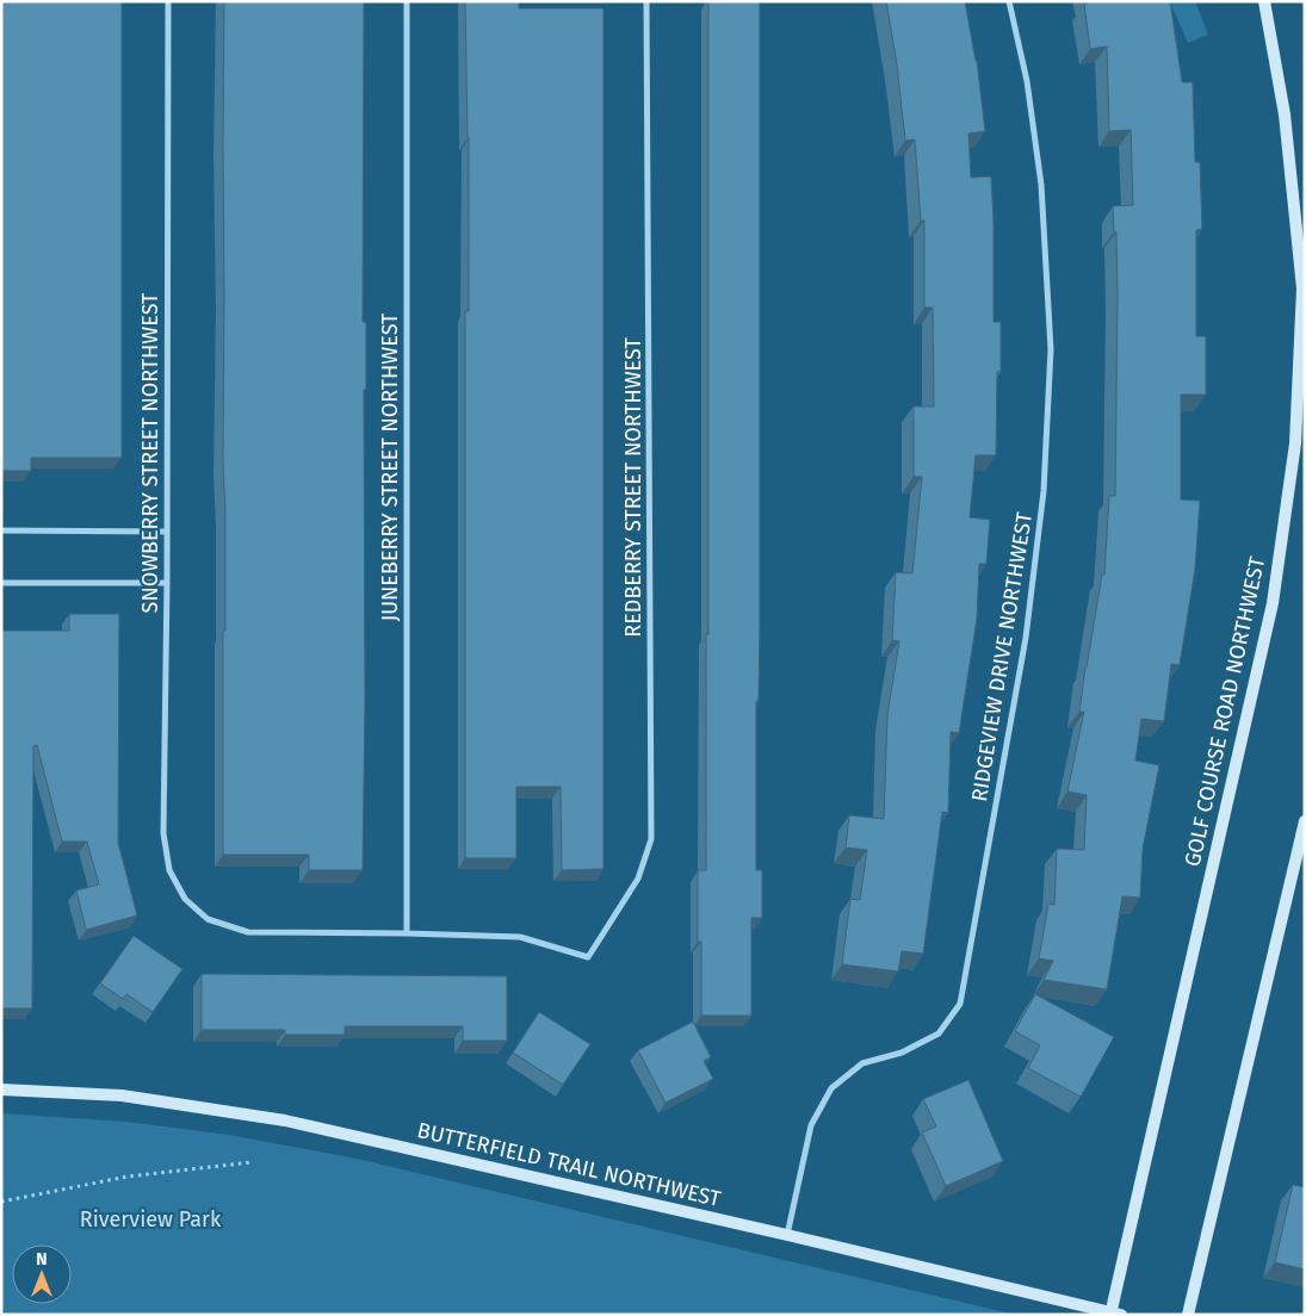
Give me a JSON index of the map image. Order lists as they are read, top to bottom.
{
  "streets": {
    "main road": ["GOLF COURSE ROAD NORTHWEST", "BUTTERFIELD TRAIL NORTHWEST"],
    "street": [
      "SNOWBERRY STREET NORTHWEST",
      "JUNEBERRY STREET NORTHWEST",
      "REDBERRY STREET NORTHWEST",
      "RIDGEVIEW DRIVE NORTHWEST"
    ]
  },
  "crossings": [
    ["SNOWBERRY STREET NORTHWEST", "JUNEBERRY STREET NORTHWEST"],
    ["SNOWBERRY STREET NORTHWEST", "REDBERRY STREET NORTHWEST"],
    ["RIDGEVIEW DRIVE NORTHWEST", "BUTTERFIELD TRAIL NORTHWEST"],
    ["GOLF COURSE ROAD NORTHWEST", "BUTTERFIELD TRAIL NORTHWEST"]
  ],
  "parks": ["Riverview Park"],
  "north": "top"
}
